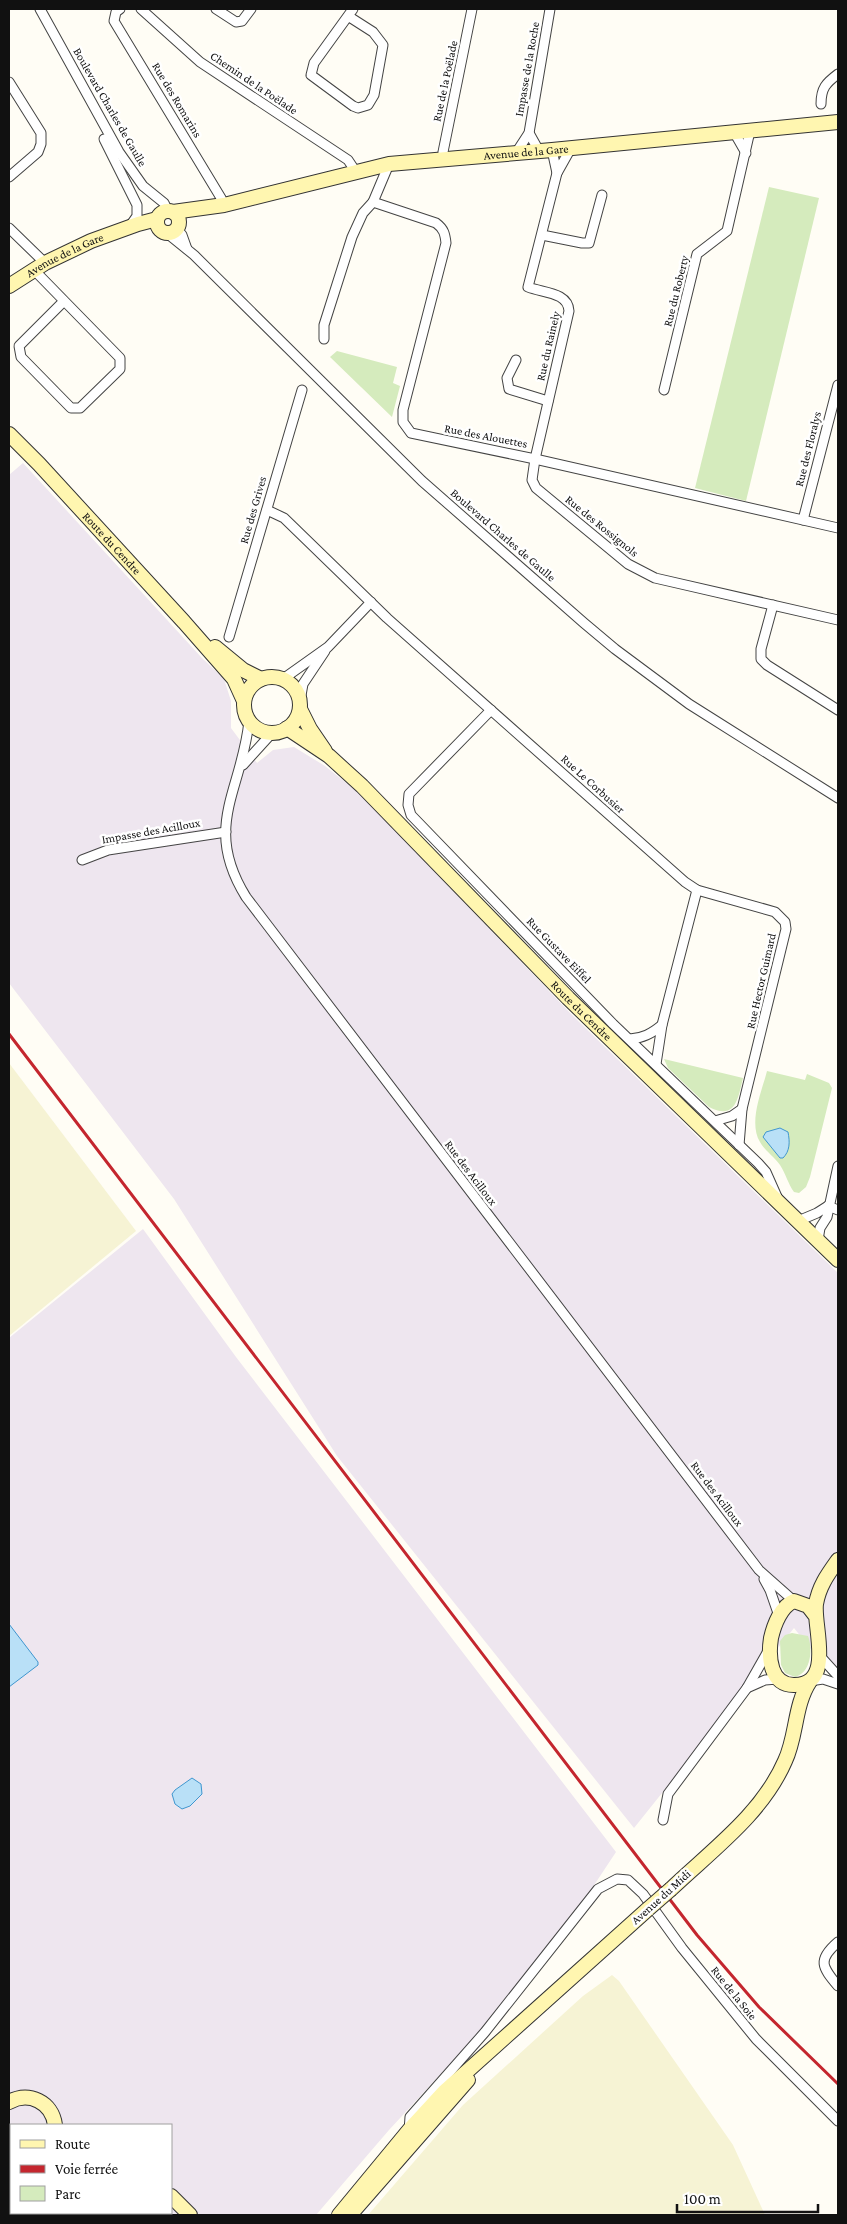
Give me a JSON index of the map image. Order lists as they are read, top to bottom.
{
  "streets": {
    "main road": ["Avenue de la Gare", "Route du Cendre", "Avenue du Midi"],
    "street": [
      "Impasse de la Roche",
      "Rue de la Poëlade",
      "Chemin de la Poëlade",
      "Rue des Romarins",
      "Boulevard Charles de Gaulle",
      "Rue du Roberty",
      "Rue du Rainely",
      "Rue des Alouettes",
      "Rue des Floralys",
      "Rue des Grives",
      "Rue des Rossignols",
      "Rue Le Corbusier",
      "Impasse des Acilloux",
      "Rue Gustave Eiffel",
      "Rue Hector Guimard",
      "Rue des Acilloux",
      "Rue de la Soie"
    ]
  },
  "crossings": [
    ["Impasse de la Roche", "Avenue de la Gare"],
    ["Impasse de la Roche", "Rue du Rainely"],
    ["Rue de la Poëlade", "Avenue de la Gare"],
    ["Chemin de la Poëlade", "Avenue de la Gare"],
    ["Rue des Romarins", "Avenue de la Gare"],
    ["Boulevard Charles de Gaulle", "Avenue de la Gare"],
    ["Avenue de la Gare", "Rue du Roberty"],
    ["Avenue de la Gare", "Rue du Rainely"],
    ["Rue du Rainely", "Rue des Alouettes"],
    ["Rue du Rainely", "Rue des Rossignols"],
    ["Rue des Alouettes", "Rue des Floralys"],
    ["Rue des Alouettes", "Rue des Rossignols"],
    ["Rue des Grives", "Rue Le Corbusier"],
    ["Route du Cendre", "Rue Gustave Eiffel"],
    ["Route du Cendre", "Rue des Acilloux"],
    ["Rue Le Corbusier", "Rue Gustave Eiffel"],
    ["Rue Le Corbusier", "Rue Hector Guimard"],
    ["Impasse des Acilloux", "Rue des Acilloux"],
    ["Rue des Acilloux", "Avenue du Midi"],
    ["Avenue du Midi", "Rue de la Soie"]
  ],
  "legend": ["Route", "Voie ferrée", "Parc"],
  "scale_bar": "100 m"
}
